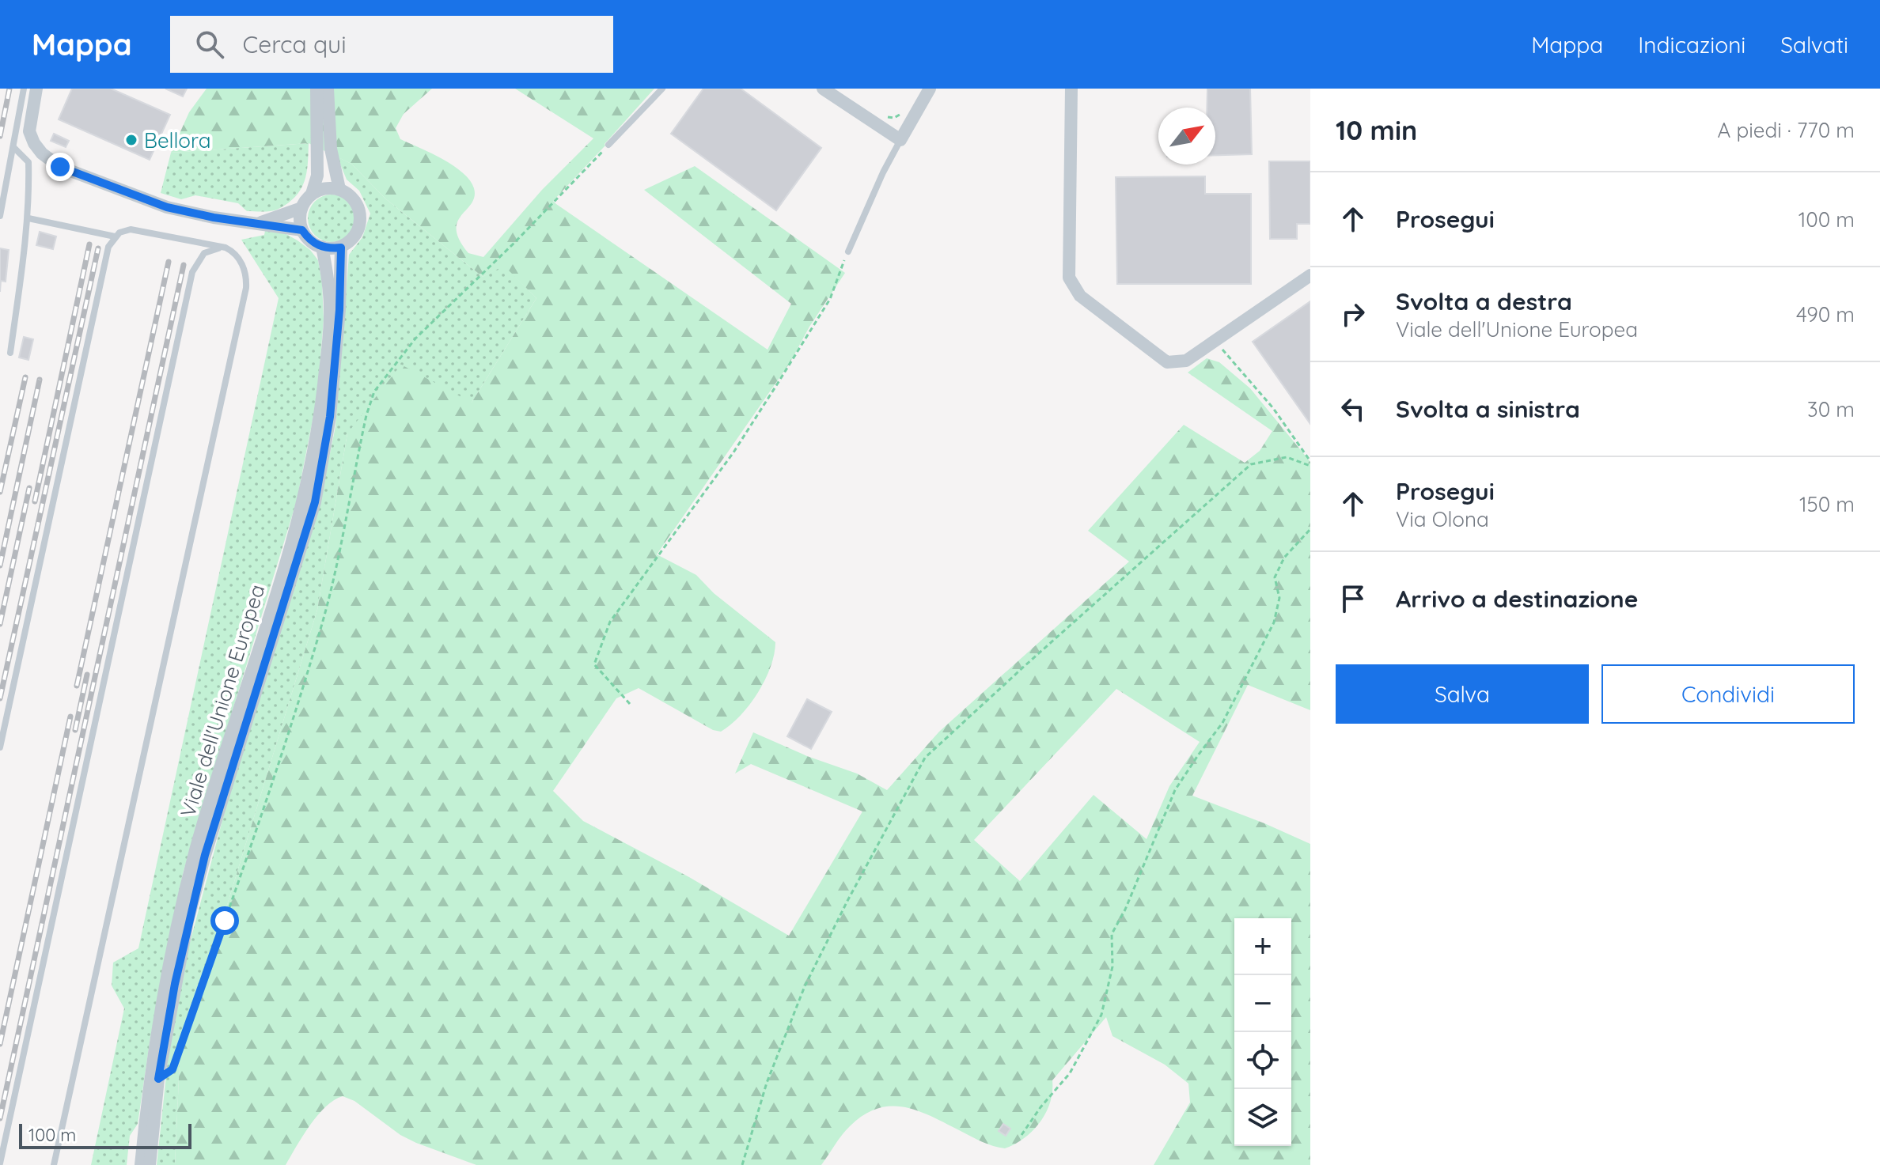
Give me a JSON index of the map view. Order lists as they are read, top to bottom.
{
  "streets": {
    "street": ["Viale dell'Unione Europea"]
  },
  "places": ["Bellora"],
  "scale_bar": "100 m",
  "north": "top right",
  "page": {
    "header": "Mappa",
    "search": "Cerca qui",
    "nav": ["Mappa", "Indicazioni", "Salvati"],
    "heading": ["10 min", "A piedi · 770 m"],
    "list": [
      ["Prosegui", "100 m"],
      ["Svolta a destra", "Viale dell'Unione Europea", "490 m"],
      ["Svolta a sinistra", "30 m"],
      ["Prosegui", "Via Olona", "150 m"],
      "Arrivo a destinazione"
    ],
    "buttons": ["Salva", "Condividi"],
    "map_buttons": ["+", "−"],
    "scale": "100 m"
  }
}
